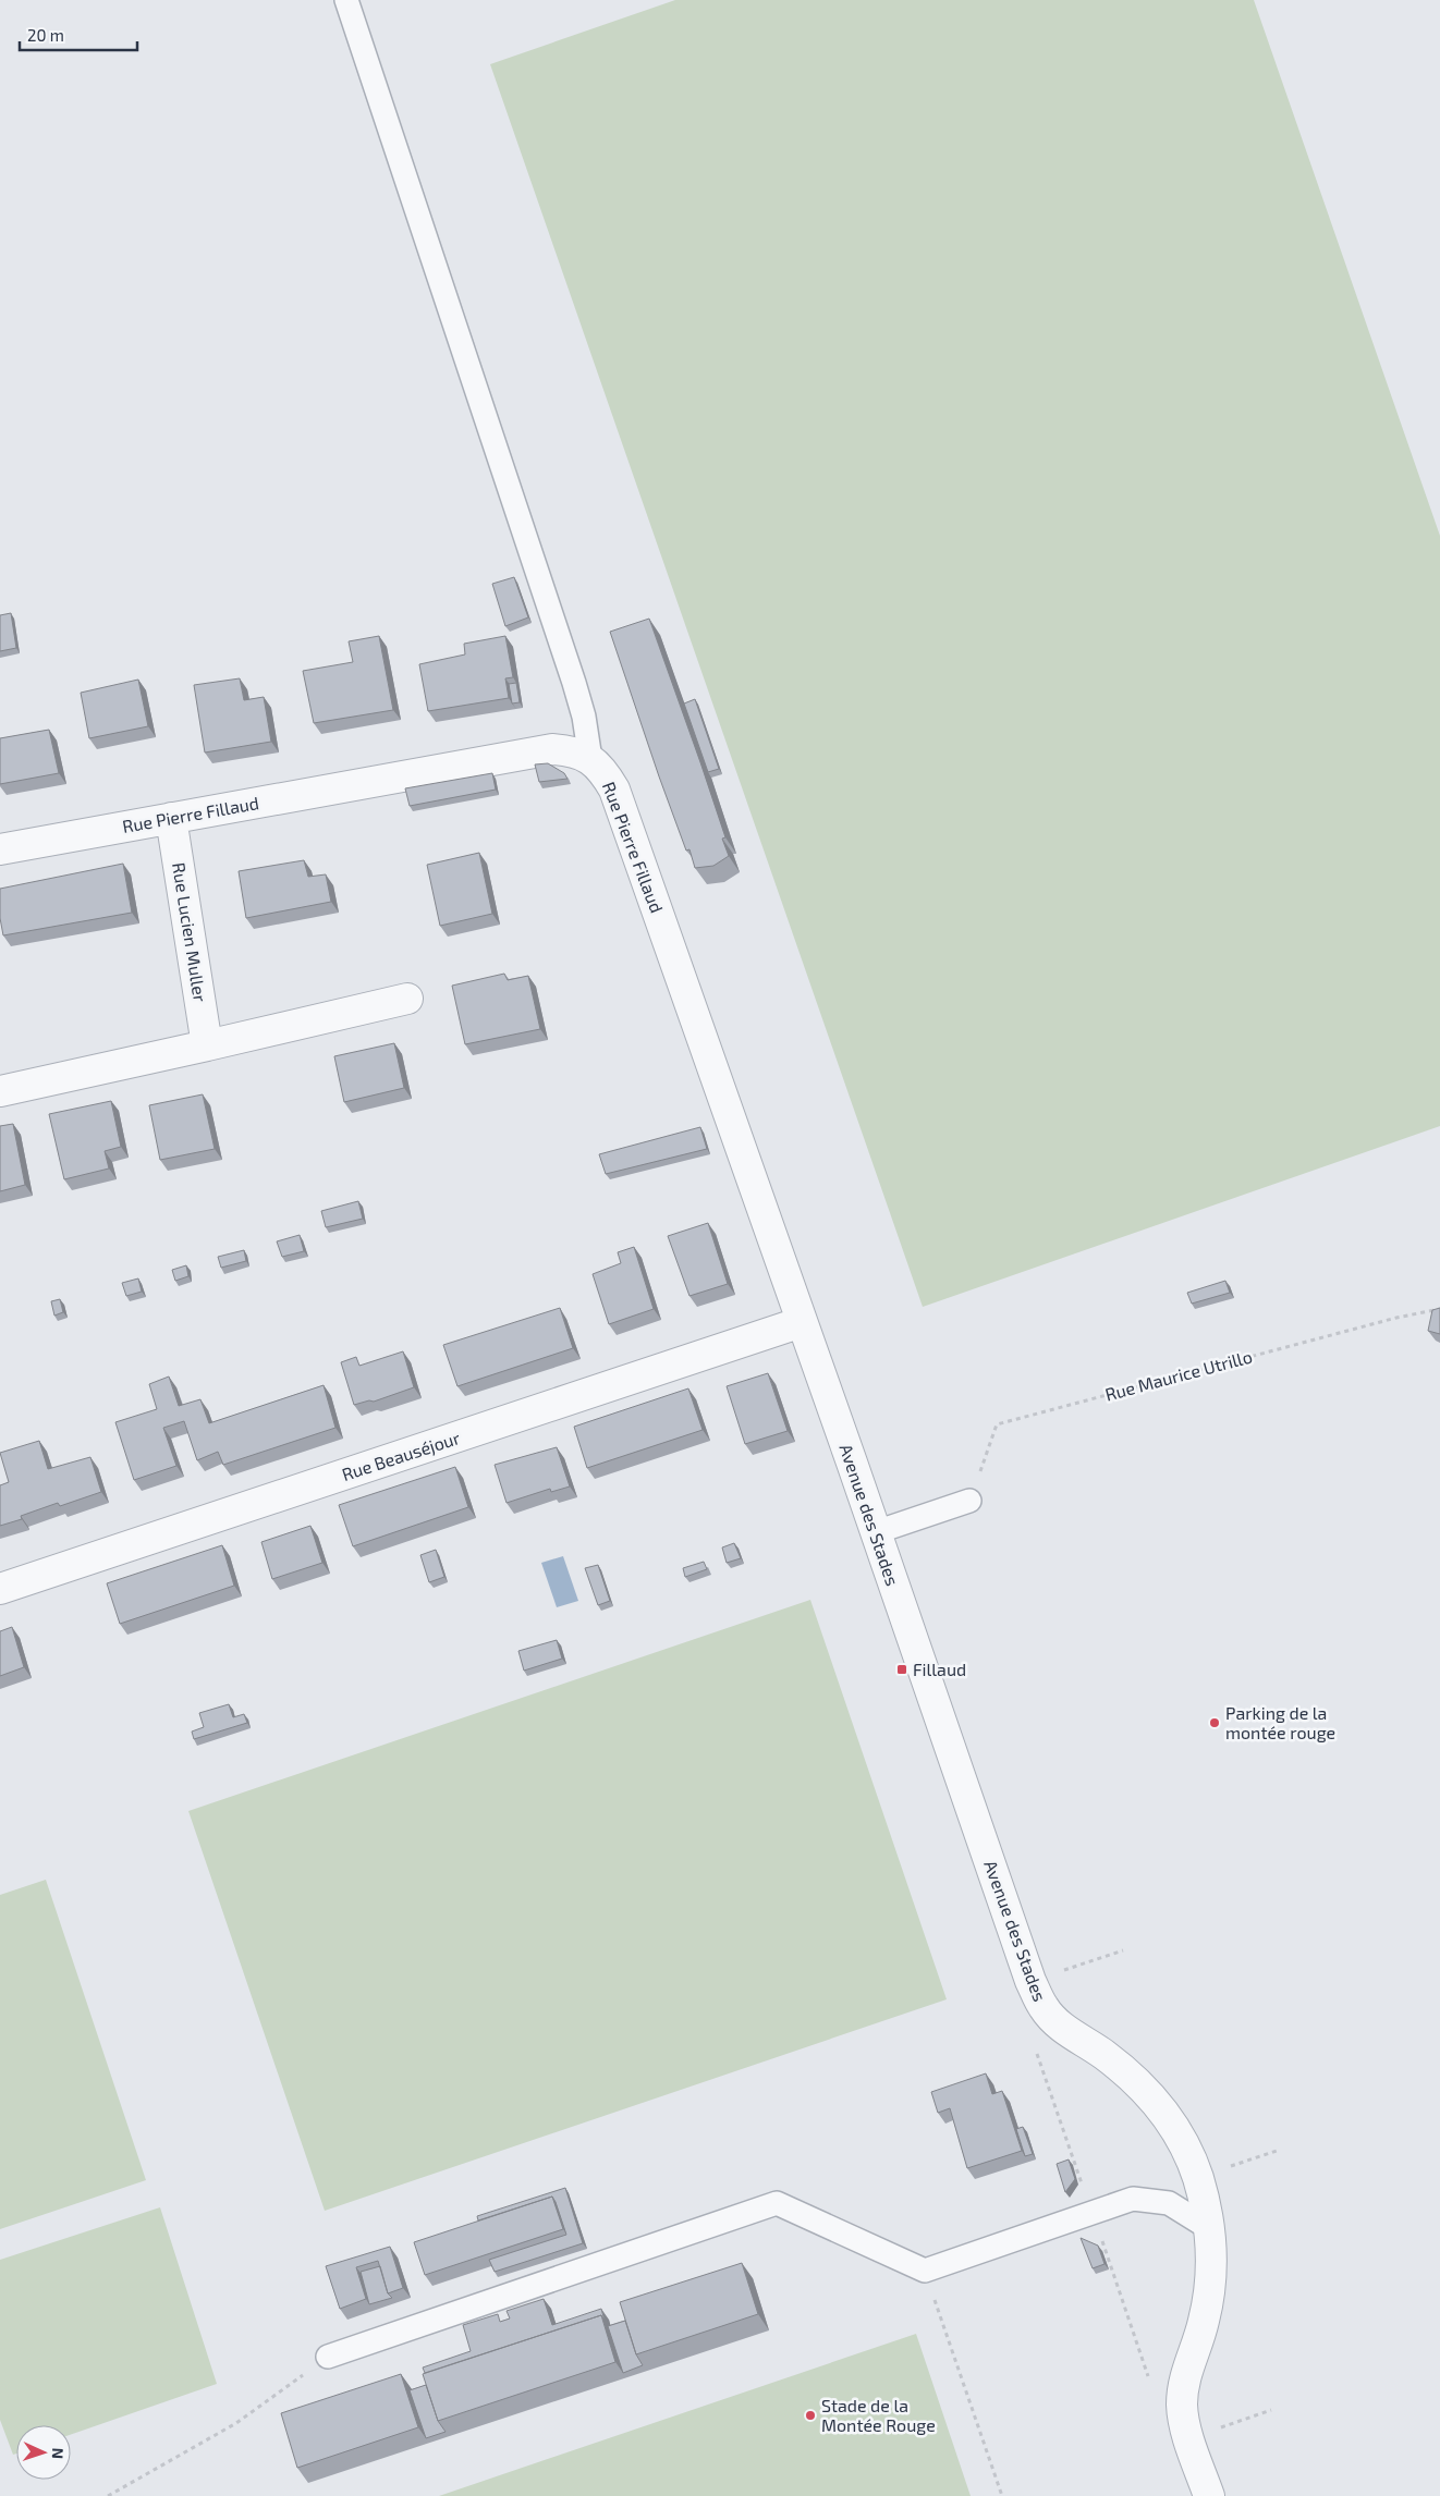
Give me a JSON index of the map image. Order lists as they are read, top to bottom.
{
  "streets": {
    "street": [
      "Rue Pierre Fillaud",
      "Rue Lucien Muller",
      "Rue Beauséjour",
      "Avenue des Stades"
    ],
    "path": ["Rue Maurice Utrillo"]
  },
  "crossings": [
    ["Rue Pierre Fillaud", "Rue Lucien Muller"],
    ["Rue Pierre Fillaud", "Rue Beauséjour"],
    ["Rue Pierre Fillaud", "Avenue des Stades"],
    ["Rue Beauséjour", "Avenue des Stades"]
  ],
  "places": {
    "transit": ["Fillaud"],
    "other": ["Parking de la montée rouge", "Stade de la Montée Rouge"]
  },
  "scale_bar": "20 m",
  "north": "right"
}
